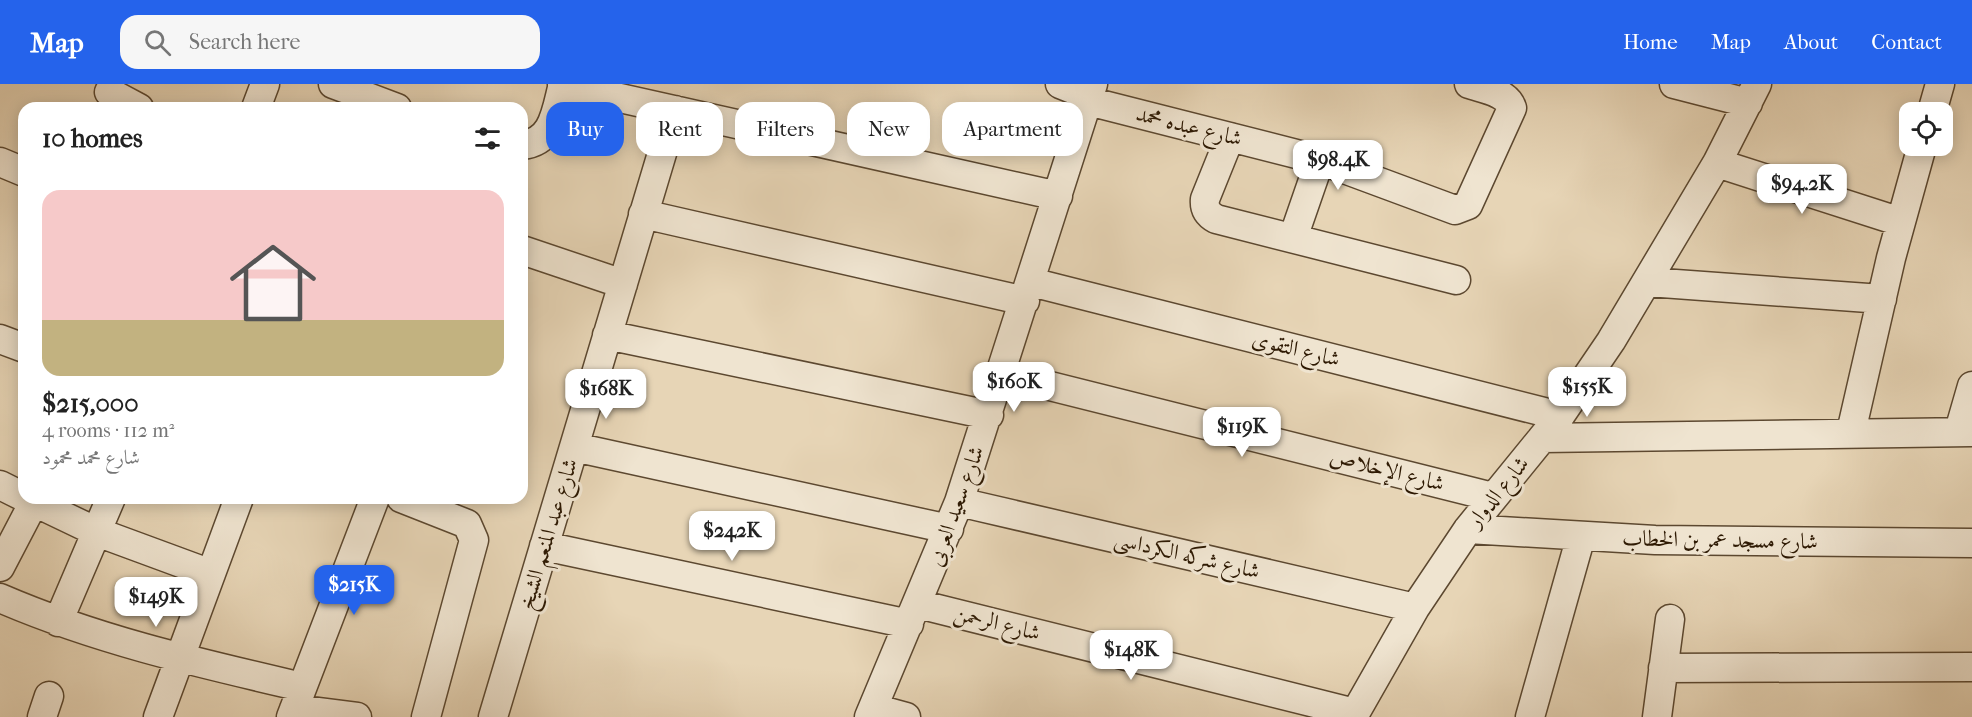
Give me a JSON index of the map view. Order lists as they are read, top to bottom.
{
  "streets": {
    "street": [
      "شارع عبده محمد",
      "شارع التقوى",
      "شارع الإخلاص",
      "شارع الدوار",
      "شارع سعيد العربى",
      "شارع عبد المنعم الشيخ",
      "شارع مسجد عمر بن الخطاب",
      "شارع شركه الكرداسى",
      "شارع الرحمن"
    ]
  },
  "crossings": [
    ["شارع عبده محمد", "شارع سعيد العربى"],
    ["شارع التقوى", "شارع الدوار"],
    ["شارع التقوى", "شارع سعيد العربى"],
    ["شارع التقوى", "شارع عبد المنعم الشيخ"],
    ["شارع الإخلاص", "شارع الدوار"],
    ["شارع الإخلاص", "شارع سعيد العربى"],
    ["شارع الدوار", "شارع مسجد عمر بن الخطاب"],
    ["شارع الدوار", "شارع شركه الكرداسى"],
    ["شارع الدوار", "شارع الرحمن"],
    ["شارع سعيد العربى", "شارع شركه الكرداسى"],
    ["شارع سعيد العربى", "شارع الرحمن"],
    ["شارع عبد المنعم الشيخ", "شارع الرحمن"]
  ],
  "page": {
    "header": "Map",
    "search": "Search here",
    "nav": [
      "Home",
      "Map",
      "About",
      "Contact"
    ],
    "chip": [
      "Buy",
      "Rent",
      "Filters",
      "New",
      "Apartment"
    ],
    "heading": "10 homes",
    "price": [
      "$98.4K",
      "$94.2K",
      "$160K",
      "$155K",
      "$168K",
      "$119K",
      "$242K",
      "$215K",
      "$149K",
      "$148K"
    ],
    "list": [
      {
        "name": "$215,000",
        "note": "4 rooms · 112 m² · شارع محمد محمود"
      }
    ]
  }
}
